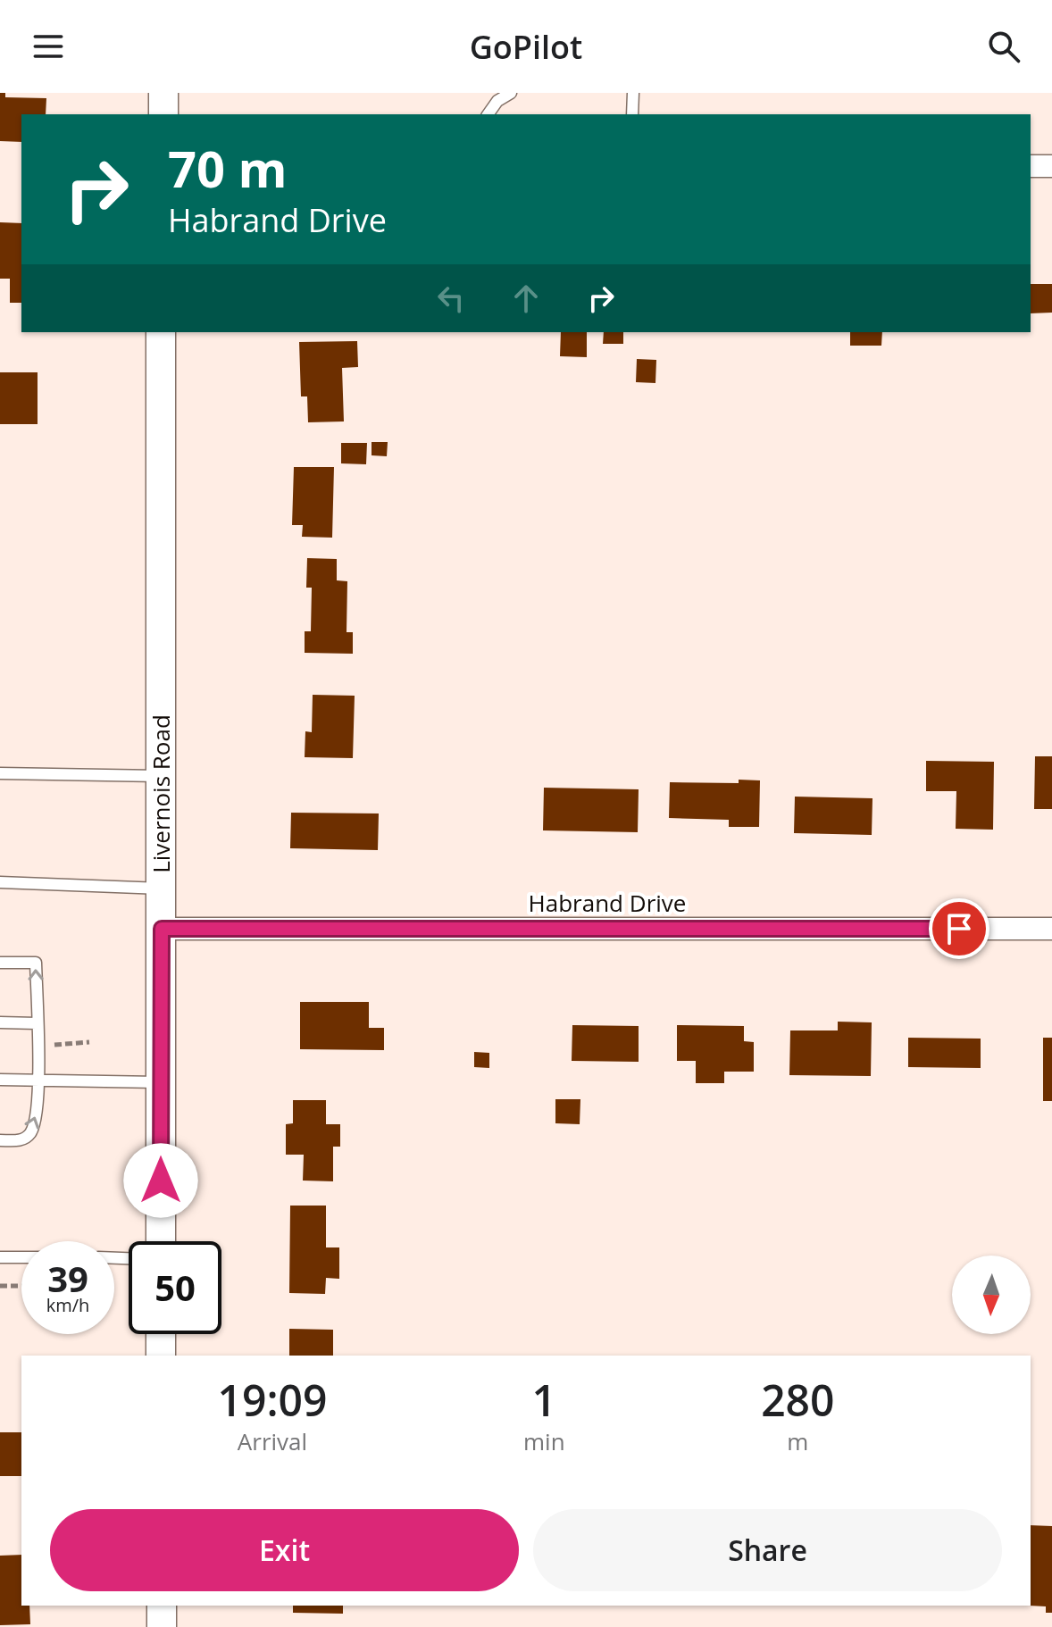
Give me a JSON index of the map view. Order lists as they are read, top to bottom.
{
  "streets": {
    "main road": ["Livernois Road"],
    "street": ["Habrand Drive"]
  },
  "crossings": [
    ["Livernois Road", "Habrand Drive"]
  ],
  "north": "bottom",
  "page": {
    "header": "GoPilot",
    "turn": ["70 m", "Habrand Drive"],
    "speed": "39 km/h",
    "limit": "50",
    "eta": [
      "19:09",
      "Arrival",
      "1",
      "min",
      "280",
      "m"
    ],
    "buttons": ["Exit", "Share"]
  }
}
